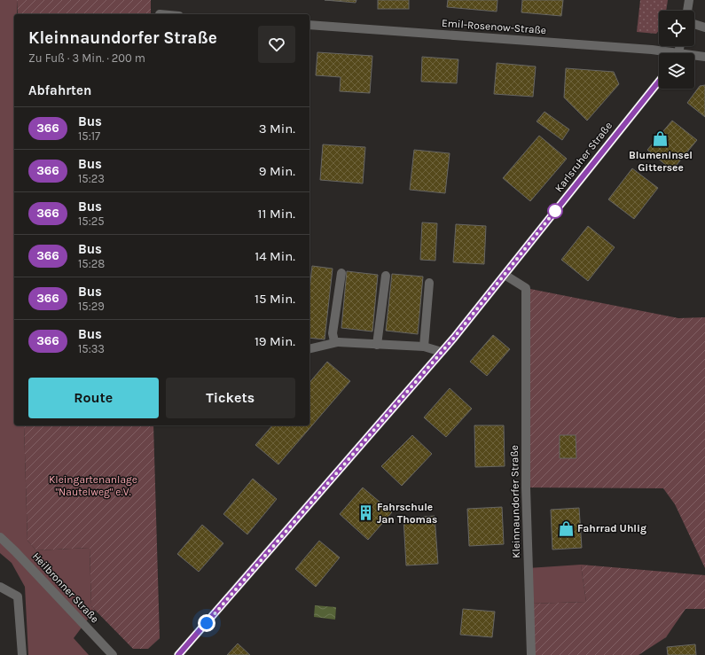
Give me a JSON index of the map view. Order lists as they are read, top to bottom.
{
  "streets": {
    "street": [
      "Emil-Rosenow-Straße",
      "Karlsruher Straße",
      "Kleinnaundorfer Straße",
      "Heilbronner Straße"
    ]
  },
  "crossings": [
    ["Karlsruher Straße", "Kleinnaundorfer Straße"]
  ],
  "parks": ["Kleingartenanlage \"Nautelweg\" e.V."],
  "places": {
    "shop": ["Blumeninsel Gittersee", "Fahrrad Uhlig"],
    "building": ["Fahrschule Jan Thomas"]
  },
  "lines": ["bus line 366"],
  "page": {
    "heading": [
      ["Kleinnaundorfer Straße", "Zu Fuß · 3 Min. · 200 m"],
      "Abfahrten"
    ],
    "list": [
      {
        "mark": "366",
        "name": "Bus",
        "note": "15:17",
        "value": "3 Min."
      },
      {
        "mark": "366",
        "name": "Bus",
        "note": "15:23",
        "value": "9 Min."
      },
      {
        "mark": "366",
        "name": "Bus",
        "note": "15:25",
        "value": "11 Min."
      },
      {
        "mark": "366",
        "name": "Bus",
        "note": "15:28",
        "value": "14 Min."
      },
      {
        "mark": "366",
        "name": "Bus",
        "note": "15:29",
        "value": "15 Min."
      },
      {
        "mark": "366",
        "name": "Bus",
        "note": "15:33",
        "value": "19 Min."
      }
    ],
    "buttons": ["Route", "Tickets"]
  }
}
